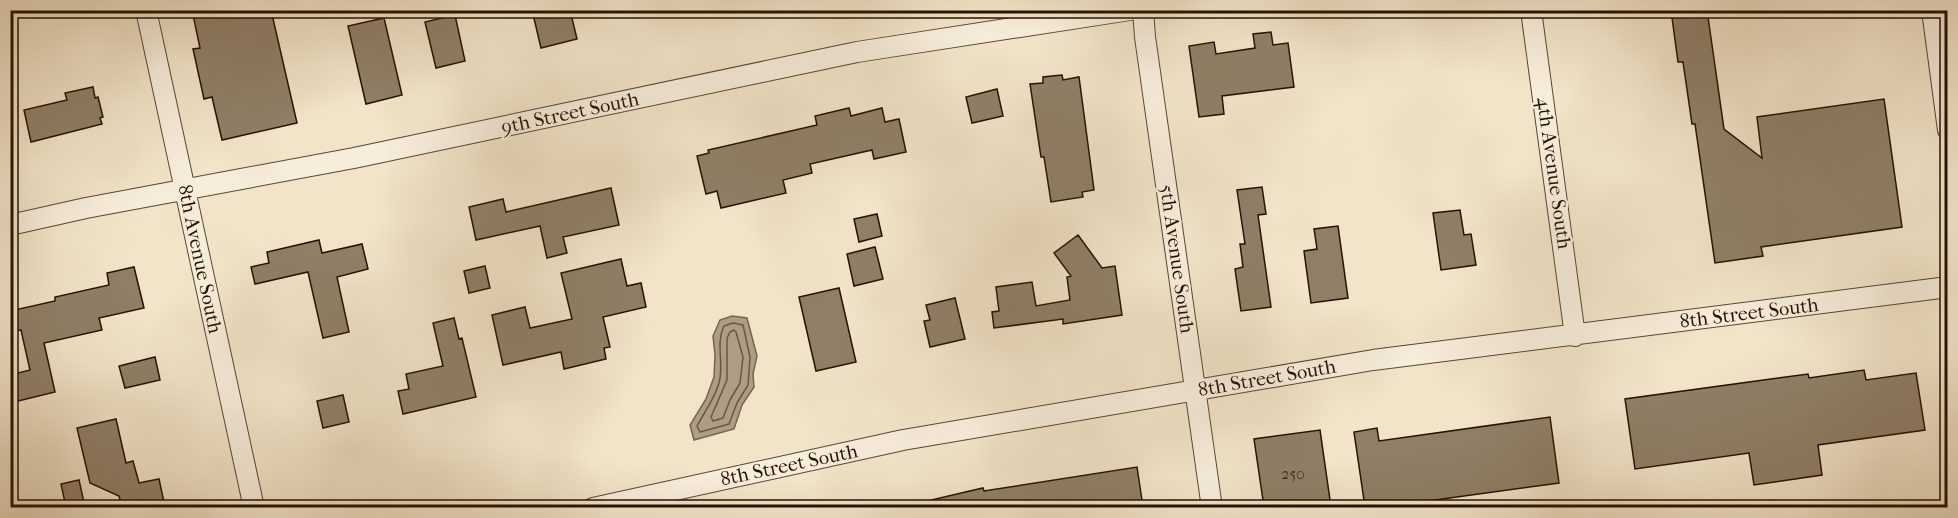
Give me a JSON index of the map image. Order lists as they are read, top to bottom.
{
  "streets": {
    "street": [
      "9th Street South",
      "4th Avenue South",
      "8th Avenue South",
      "5th Avenue South",
      "8th Street South"
    ]
  },
  "crossings": [
    ["9th Street South", "8th Avenue South"],
    ["4th Avenue South", "8th Street South"],
    ["5th Avenue South", "8th Street South"]
  ],
  "house_numbers": ["250"]
}
